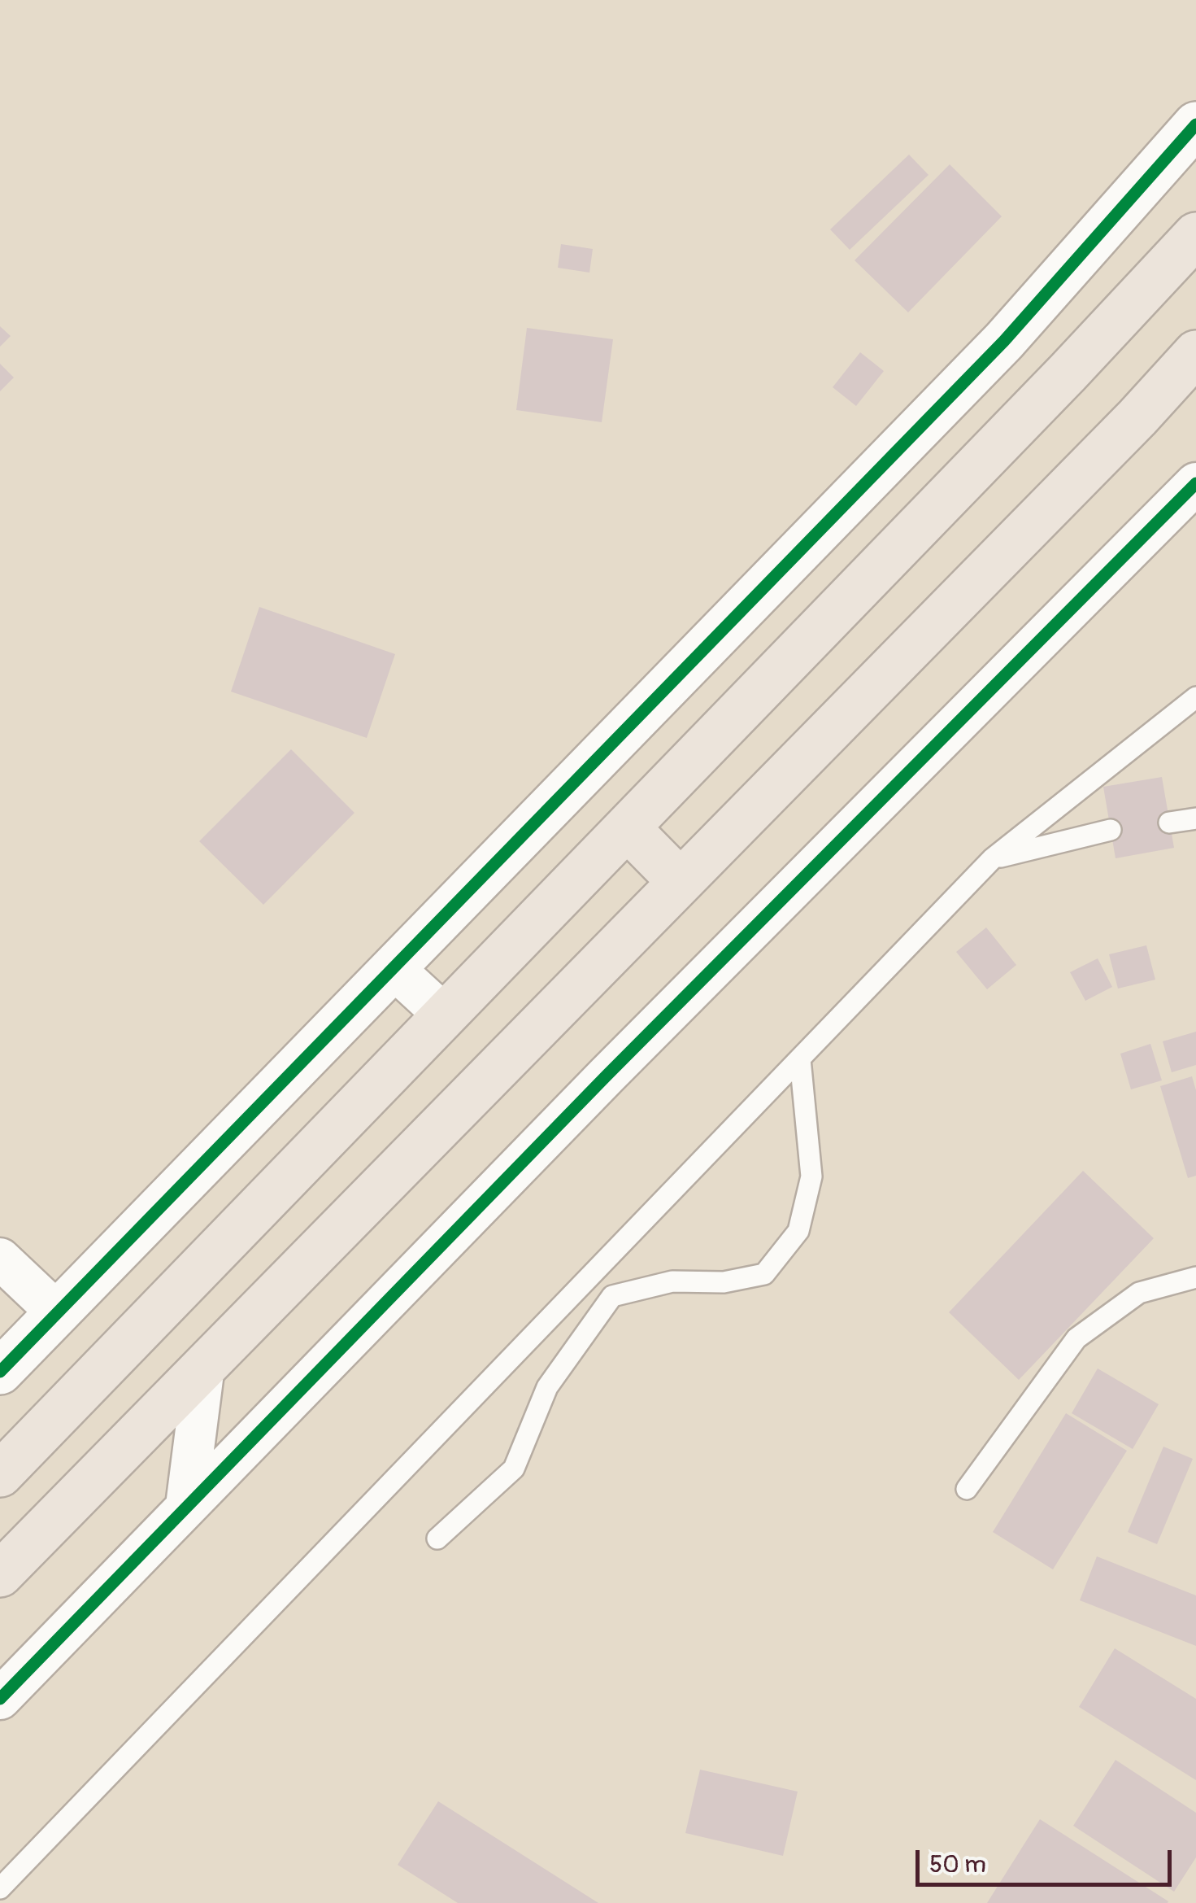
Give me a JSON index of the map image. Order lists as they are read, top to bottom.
{
  "scale_bar": "50 m"
}
